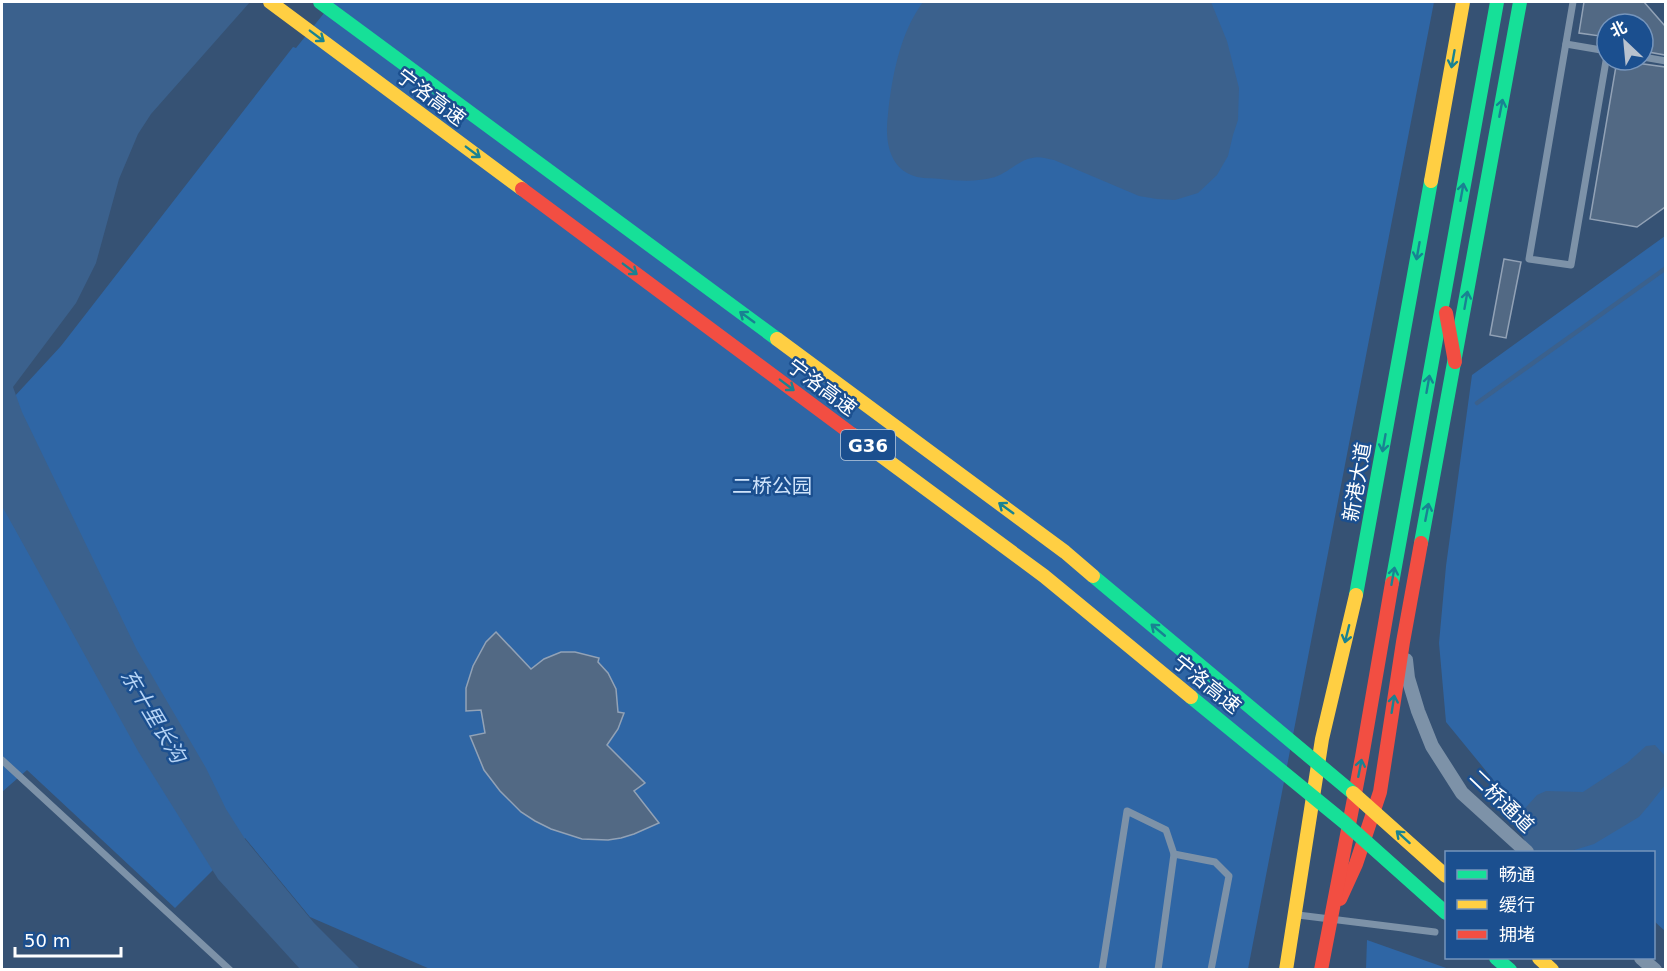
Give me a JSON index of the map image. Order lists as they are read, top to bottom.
{
  "streets": {
    "main road": ["宁洛高速", "G36", "新港大道"],
    "street": ["二桥通道"]
  },
  "water": ["东十里长沟"],
  "parks": ["二桥公园"],
  "legend": ["畅通", "缓行", "拥堵"],
  "scale_bar": "50 m",
  "north": "top left"
}
